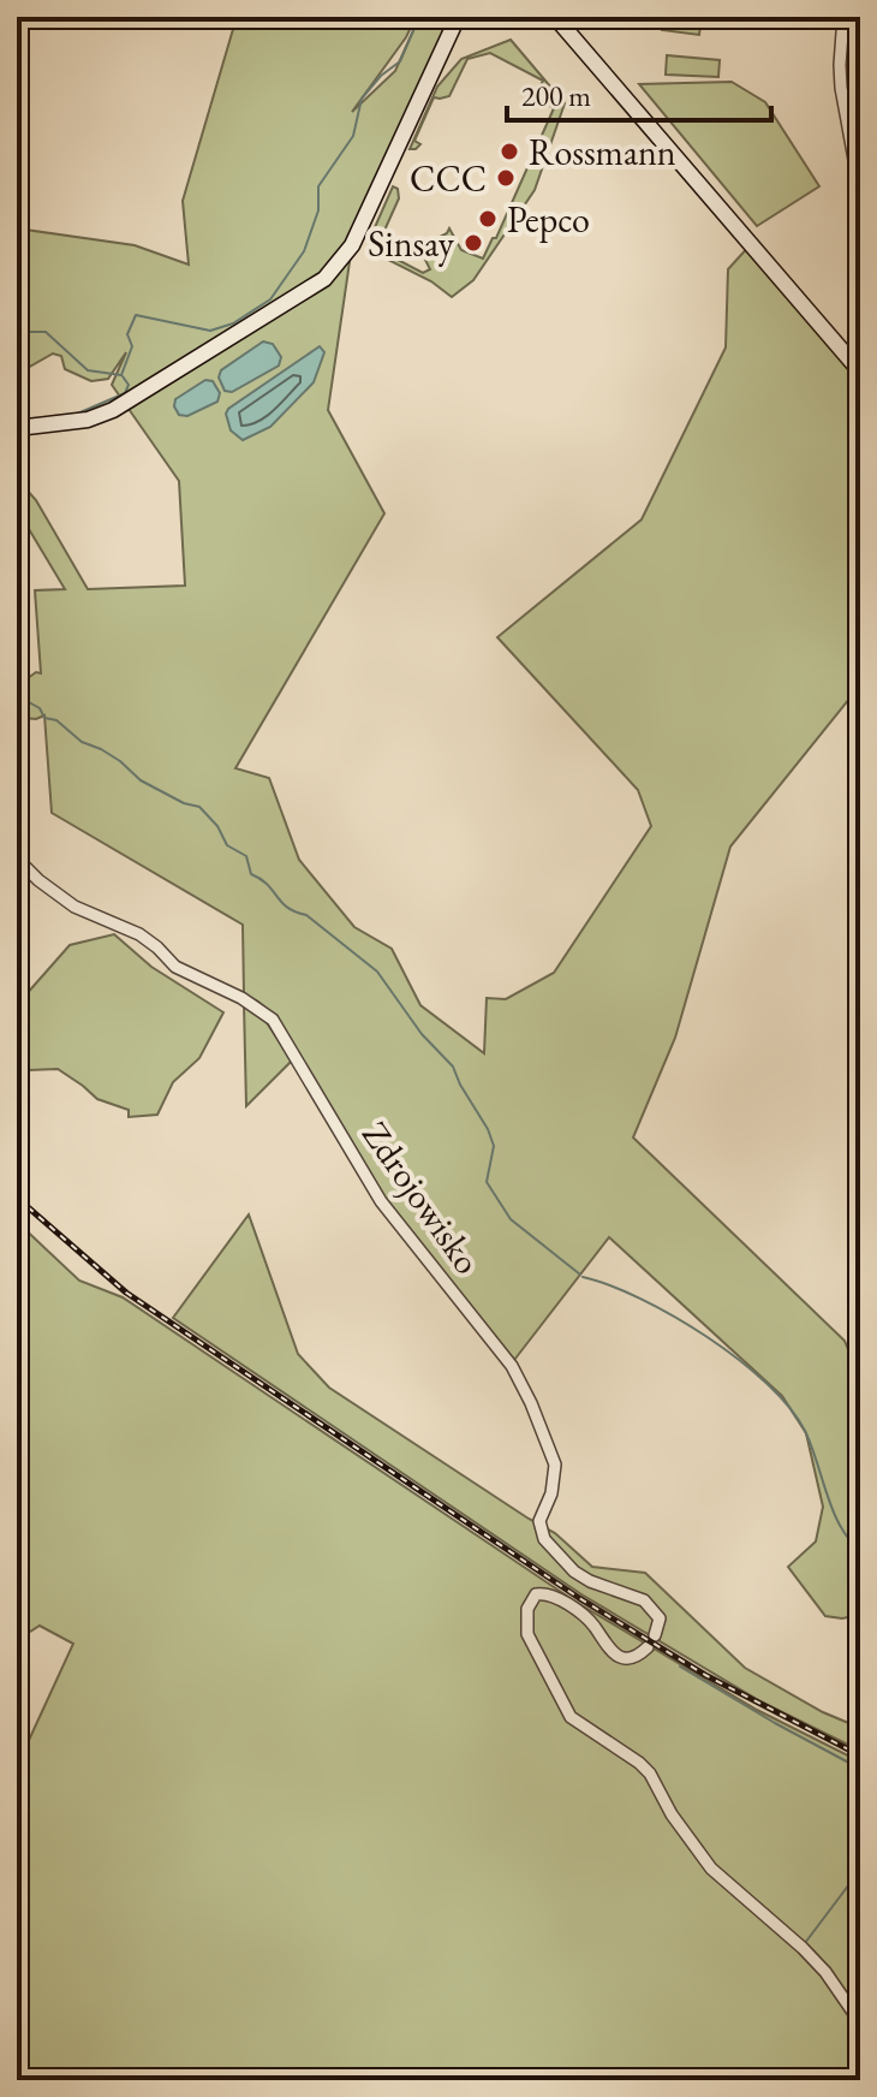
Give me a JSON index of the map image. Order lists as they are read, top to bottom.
{
  "streets": {
    "street": ["Zdrojowisko"]
  },
  "places": [
    "Rossmann",
    "CCC",
    "Pepco",
    "Sinsay"
  ],
  "scale_bar": "200 m"
}
